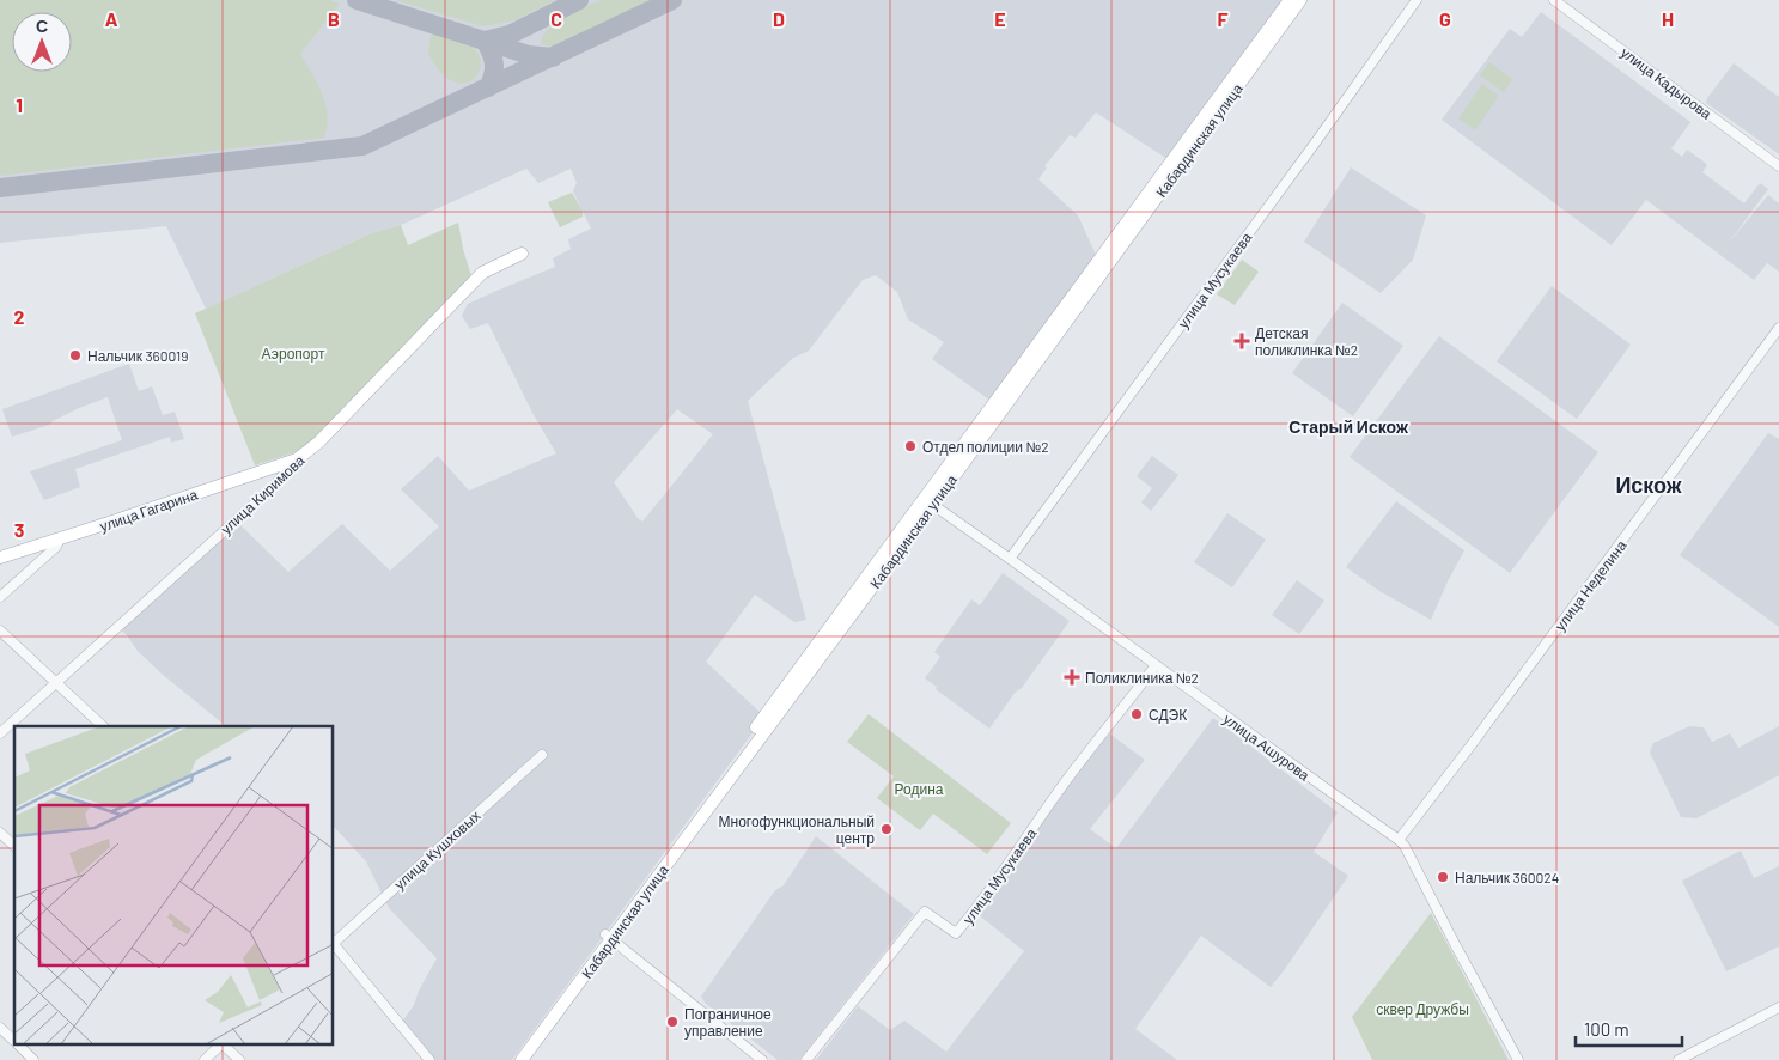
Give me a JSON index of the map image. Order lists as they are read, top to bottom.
{
  "streets": {
    "main road": ["Кабардинская улица", "улица Киримова", "улица Гагарина"],
    "street": [
      "улица Кадырова",
      "улица Мусукаева",
      "улица Неделина",
      "улица Ашурова",
      "улица Кушховых"
    ]
  },
  "crossings": [
    ["Кабардинская улица", "улица Ашурова"],
    ["улица Мусукаева", "улица Ашурова"],
    ["улица Киримова", "улица Гагарина"],
    ["улица Неделина", "улица Ашурова"]
  ],
  "districts": ["Старый Искож", "Искож"],
  "parks": ["Аэропорт", "Родина", "сквер Дружбы"],
  "places": {
    "health": ["Детская поликлинка №2", "Поликлиника №2"],
    "other": [
      "Нальчик 360019",
      "Отдел полиции №2",
      "СДЭК",
      "Многофункциональный центр",
      "Нальчик 360024",
      "Пограничное управление"
    ]
  },
  "scale_bar": "100 m",
  "north": "top",
  "grid": {
    "columns": [
      "A",
      "B",
      "C",
      "D",
      "E",
      "F",
      "G",
      "H"
    ],
    "rows": ["1", "2", "3"]
  }
}
